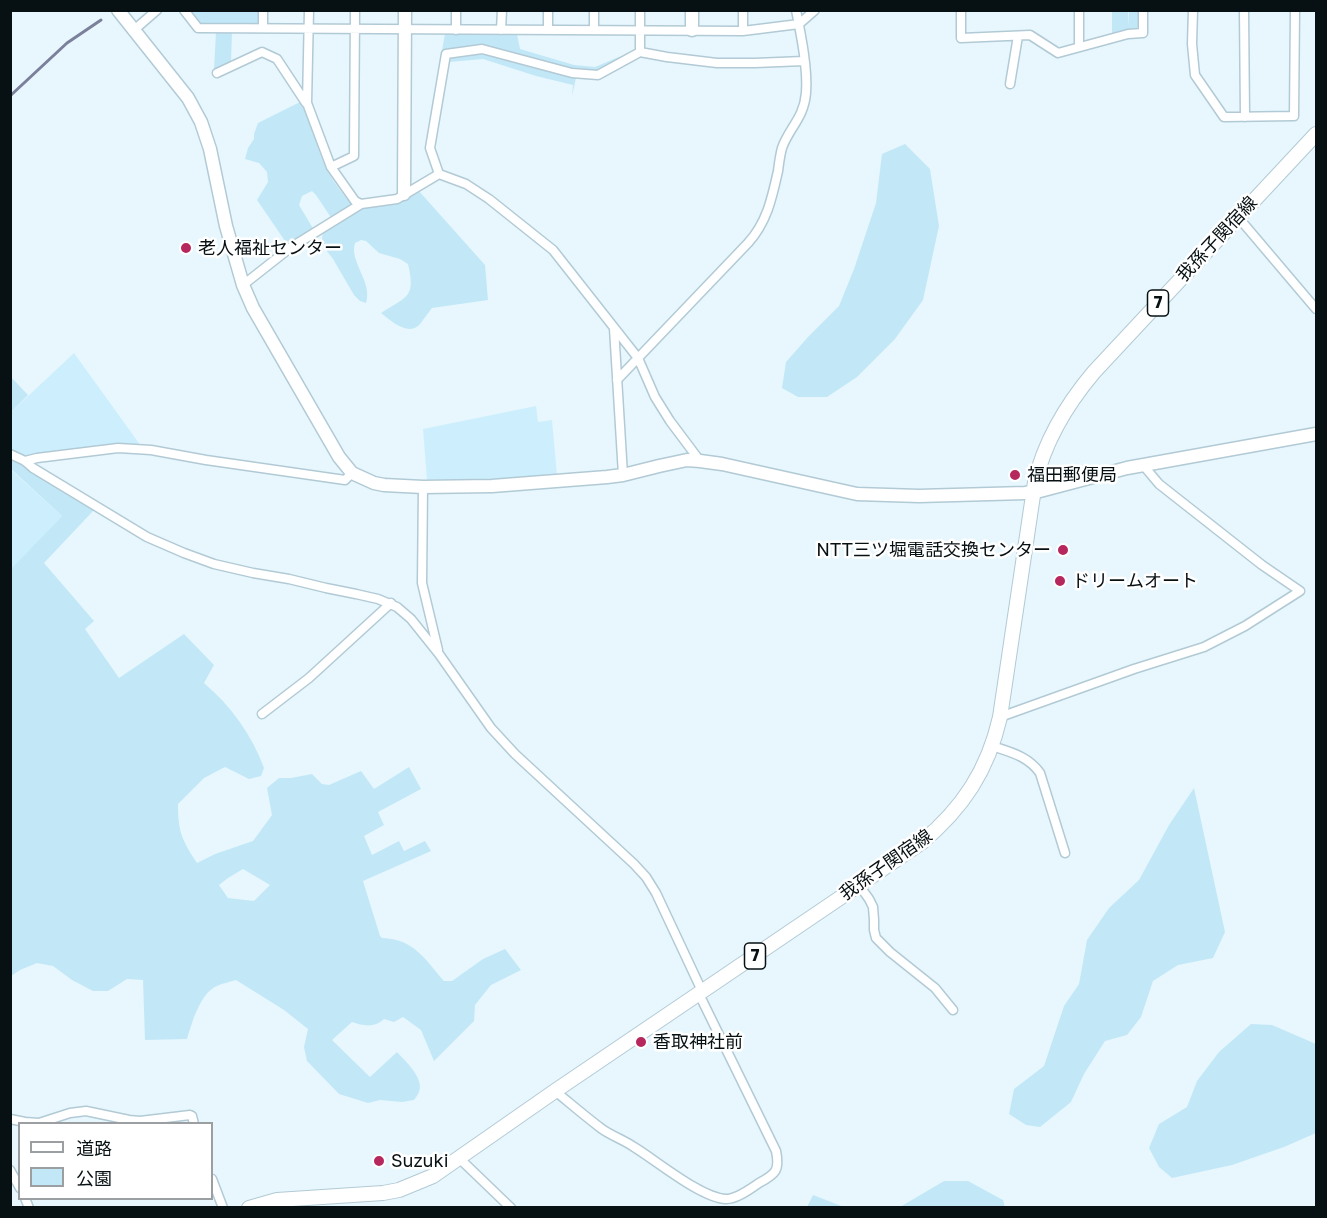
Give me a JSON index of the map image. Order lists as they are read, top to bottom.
{
  "streets": {
    "main road": ["我孫子関宿線", "7"]
  },
  "places": [
    "老人福祉センター",
    "福田郵便局",
    "NTT三ツ堀電話交換センター",
    "ドリームオート",
    "香取神社前",
    "Suzuki"
  ],
  "legend": ["道路", "公園"]
}
